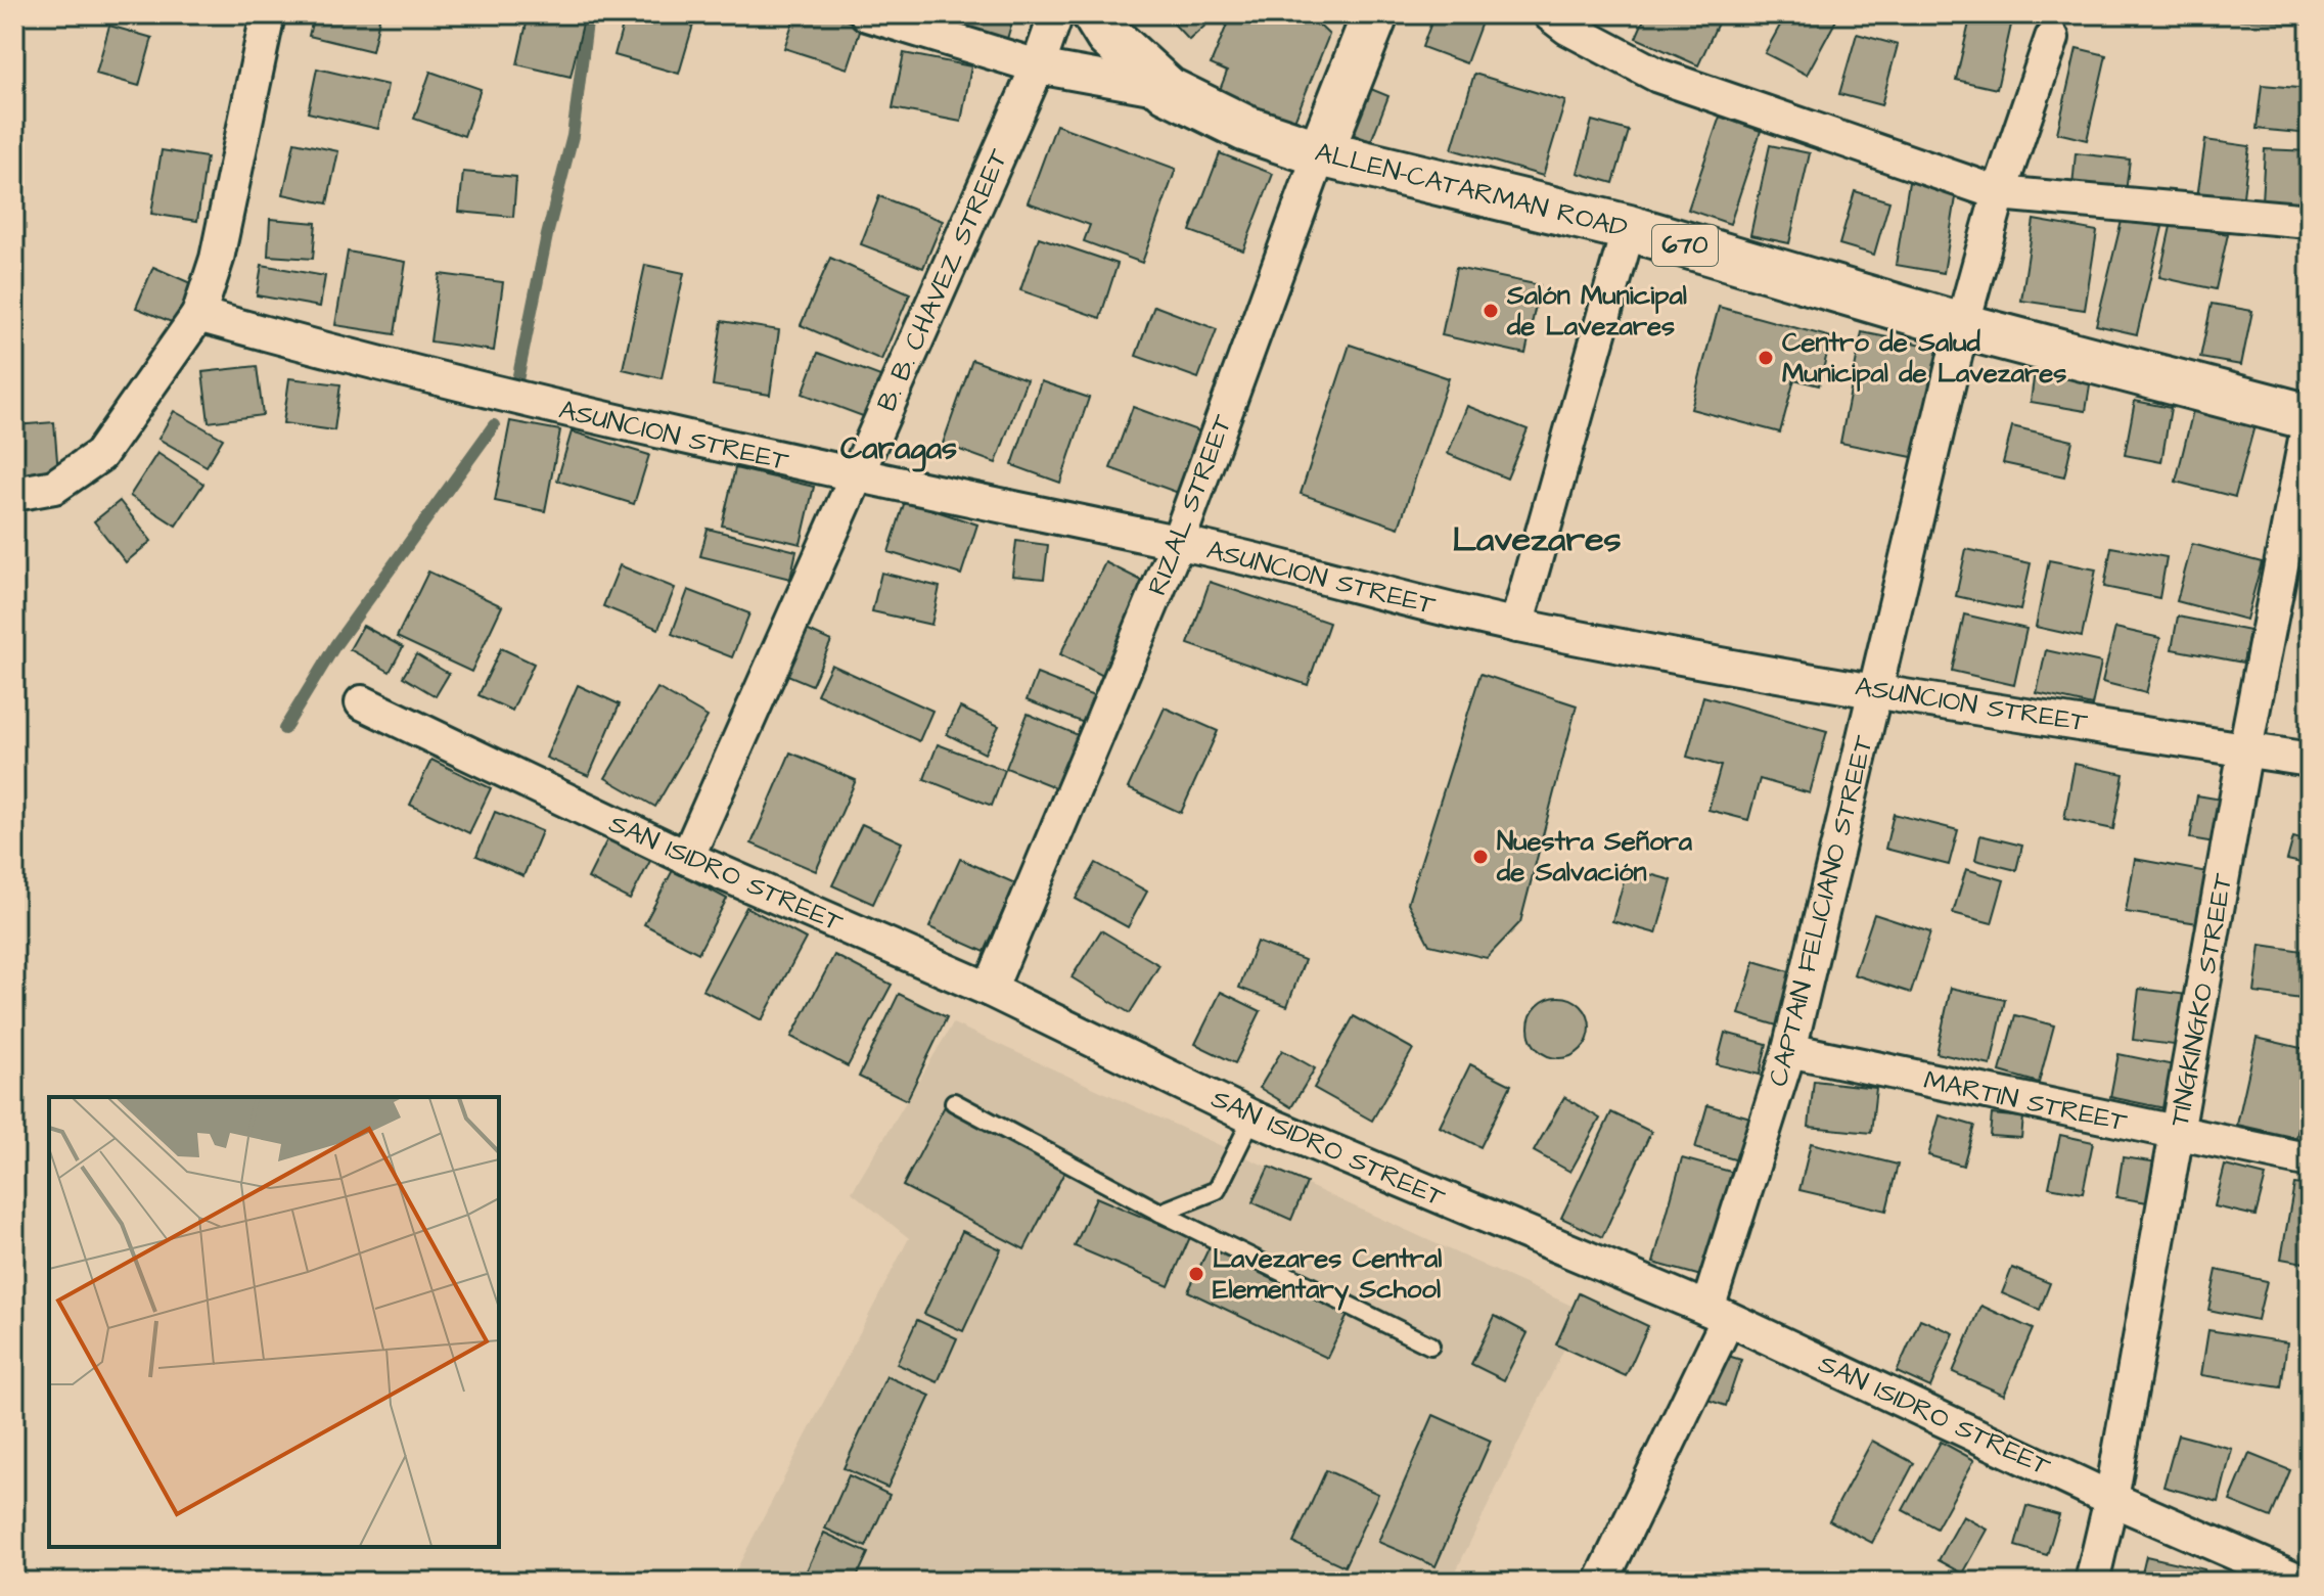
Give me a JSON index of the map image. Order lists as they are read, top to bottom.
{
  "streets": {
    "main road": ["ALLEN-CATARMAN ROAD", "670", "RIZAL STREET"],
    "street": [
      "B. B. CHAVEZ STREET",
      "ASUNCION STREET",
      "SAN ISIDRO STREET",
      "CAPTAIN FELICIANO STREET",
      "TINGKINGKO STREET",
      "MARTIN STREET"
    ]
  },
  "crossings": [
    ["ALLEN-CATARMAN ROAD", "RIZAL STREET"],
    ["ALLEN-CATARMAN ROAD", "CAPTAIN FELICIANO STREET"],
    ["ALLEN-CATARMAN ROAD", "TINGKINGKO STREET"],
    ["B. B. CHAVEZ STREET", "ASUNCION STREET"],
    ["B. B. CHAVEZ STREET", "SAN ISIDRO STREET"],
    ["ASUNCION STREET", "RIZAL STREET"],
    ["ASUNCION STREET", "CAPTAIN FELICIANO STREET"],
    ["ASUNCION STREET", "TINGKINGKO STREET"],
    ["RIZAL STREET", "SAN ISIDRO STREET"],
    ["SAN ISIDRO STREET", "CAPTAIN FELICIANO STREET"],
    ["SAN ISIDRO STREET", "TINGKINGKO STREET"],
    ["CAPTAIN FELICIANO STREET", "MARTIN STREET"],
    ["TINGKINGKO STREET", "MARTIN STREET"]
  ],
  "districts": ["Caragas", "Lavezares"],
  "places": [
    "Salón Municipal de Lavezares",
    "Centro de Salud Municipal de Lavezares",
    "Nuestra Señora de Salvación",
    "Lavezares Central Elementary School"
  ]
}
